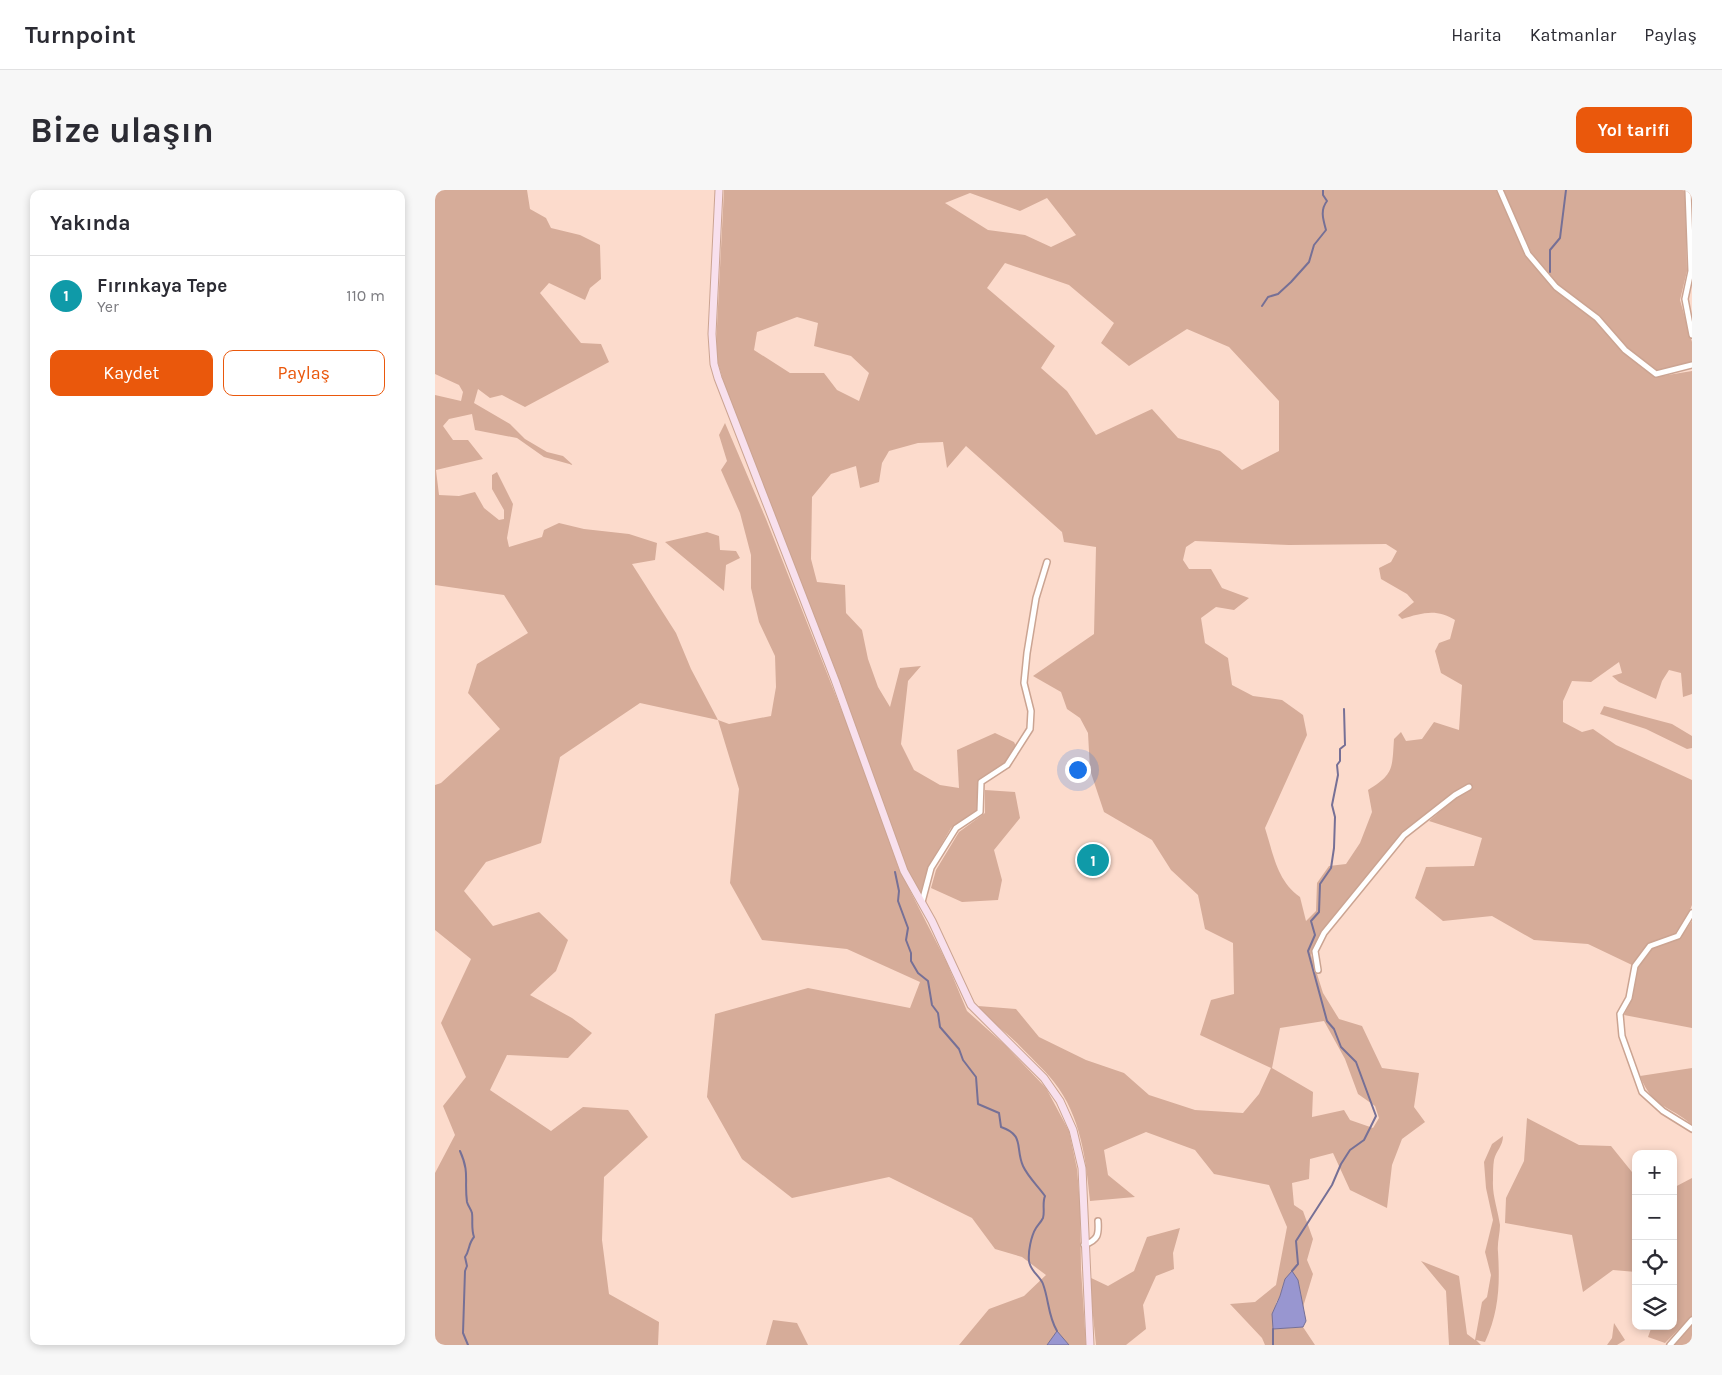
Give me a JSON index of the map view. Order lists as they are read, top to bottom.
{
  "page": {
    "header": "Turnpoint",
    "nav": ["Harita", "Katmanlar", "Paylaş"],
    "buttons": [
      "Yol tarifi",
      ["Kaydet", "Paylaş"]
    ],
    "title": "Bize ulaşın",
    "heading": "Yakında",
    "list": [
      {
        "mark": "1",
        "name": "Fırınkaya Tepe",
        "note": "Yer",
        "value": "110 m"
      }
    ],
    "pins": "1",
    "map_buttons": ["+", "−"]
  }
}
